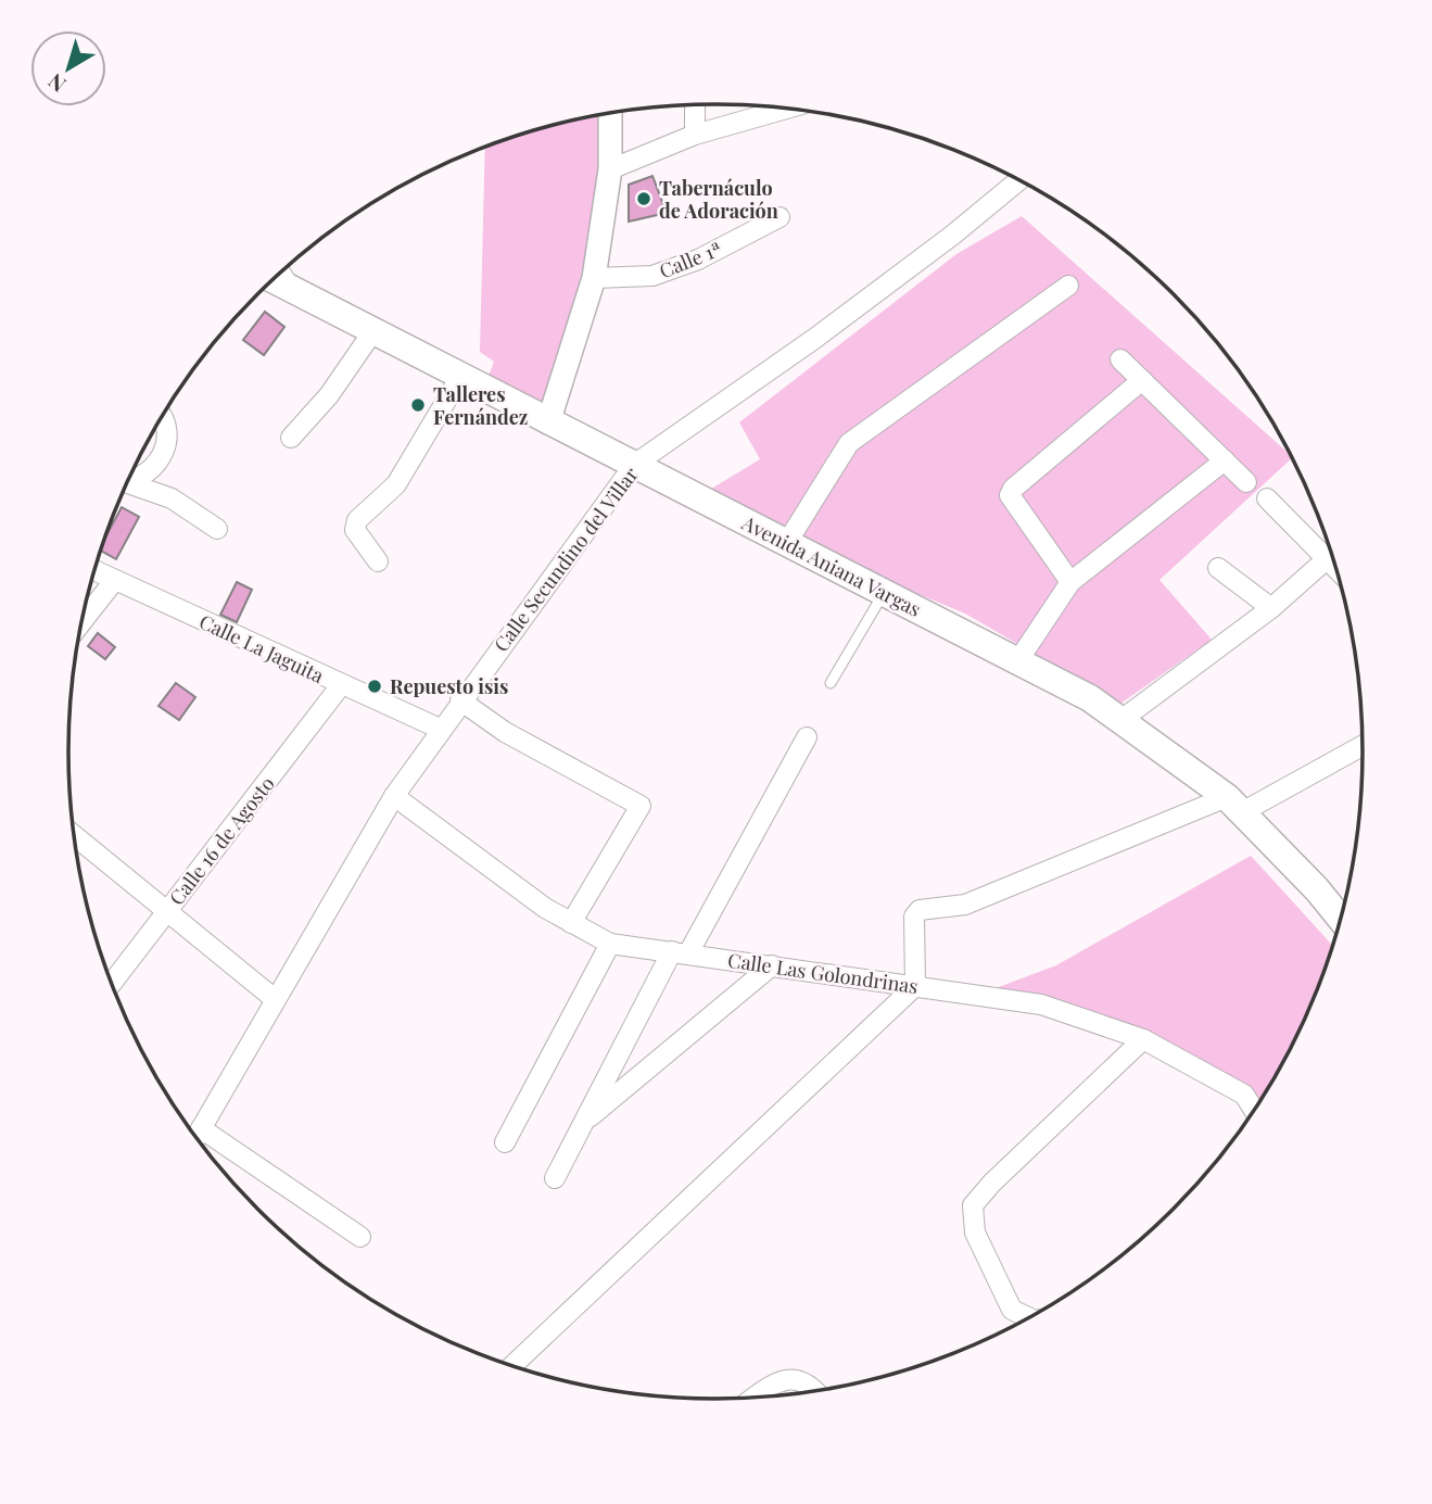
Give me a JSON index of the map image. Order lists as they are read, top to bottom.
{
  "streets": {
    "main road": ["Avenida Aniana Vargas"],
    "street": [
      "Calle 1ª",
      "Calle Secundino del Villar",
      "Calle La Jaguita",
      "Calle 16 de Agosto",
      "Calle Las Golondrinas"
    ]
  },
  "crossings": [
    ["Calle Secundino del Villar", "Avenida Aniana Vargas"],
    ["Calle Secundino del Villar", "Calle La Jaguita"],
    ["Calle Secundino del Villar", "Calle Las Golondrinas"],
    ["Calle La Jaguita", "Calle 16 de Agosto"]
  ],
  "places": ["Tabernáculo de Adoración", "Talleres Fernández", "Repuesto isis"],
  "north": "bottom left"
}
